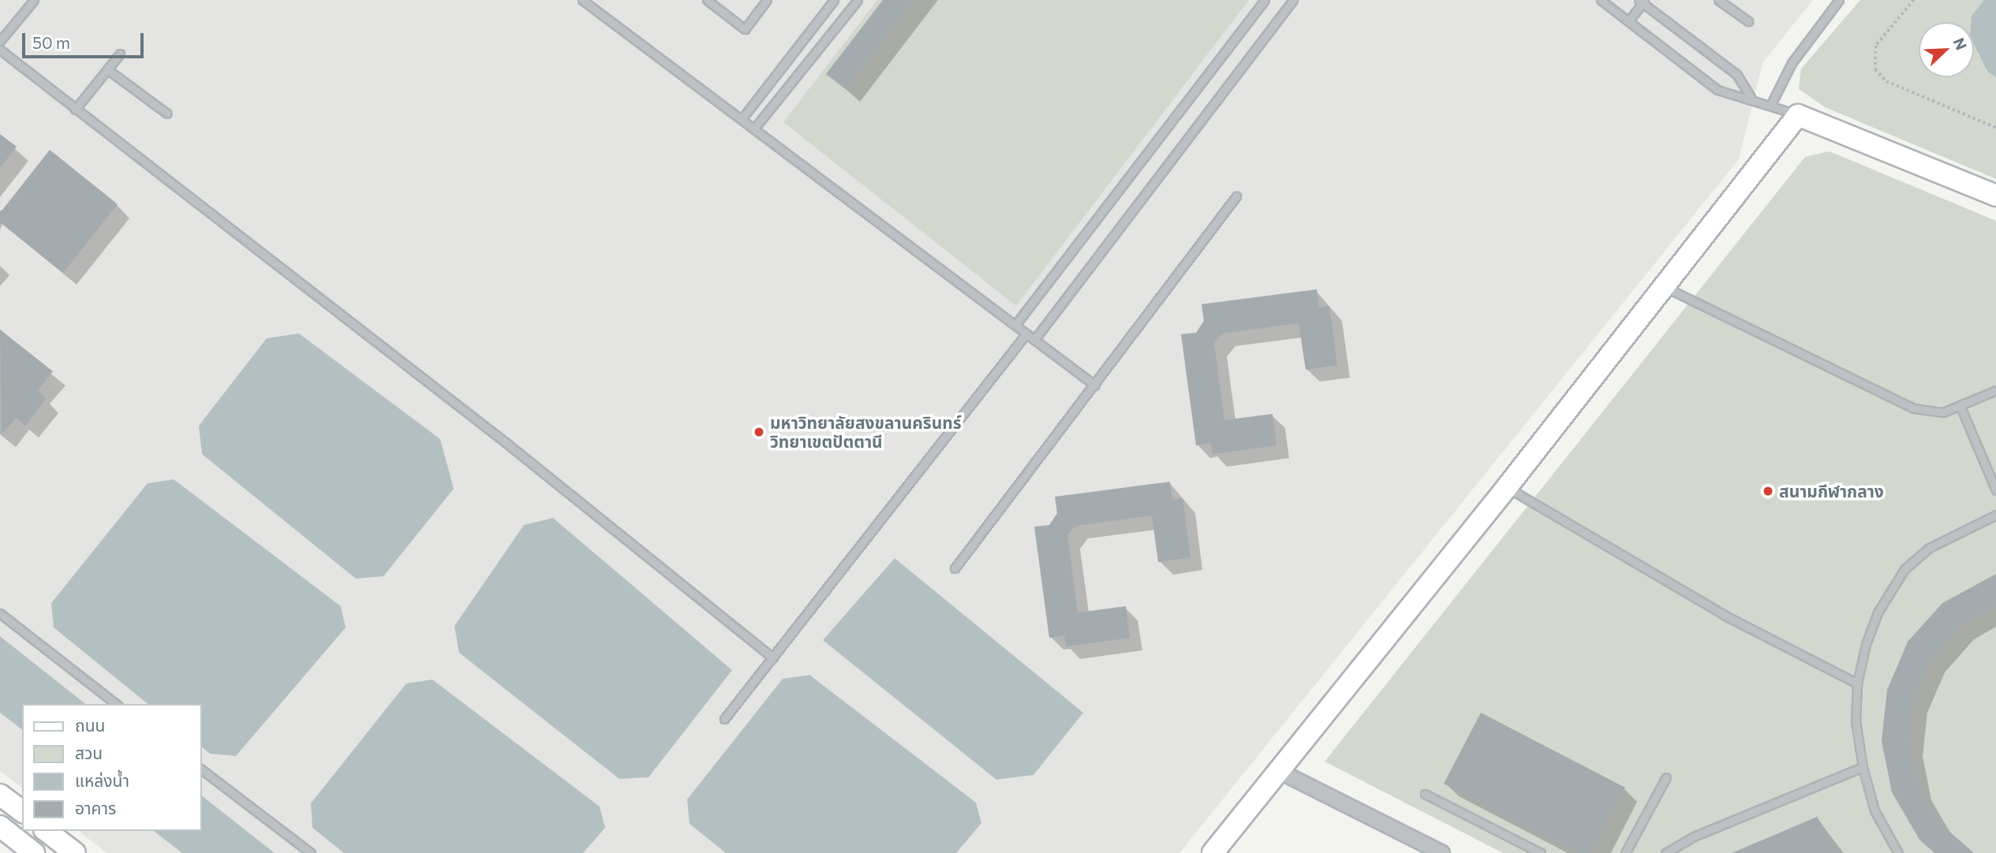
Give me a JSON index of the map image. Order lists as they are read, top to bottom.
{
  "places": ["มหาวิทยาลัยสงขลานครินทร์ วิทยาเขตปัตตานี", "สนามกีฬากลาง"],
  "legend": [
    "ถนน",
    "สวน",
    "แหล่งน้ำ",
    "อาคาร"
  ],
  "scale_bar": "50 m",
  "north": "top right"
}
